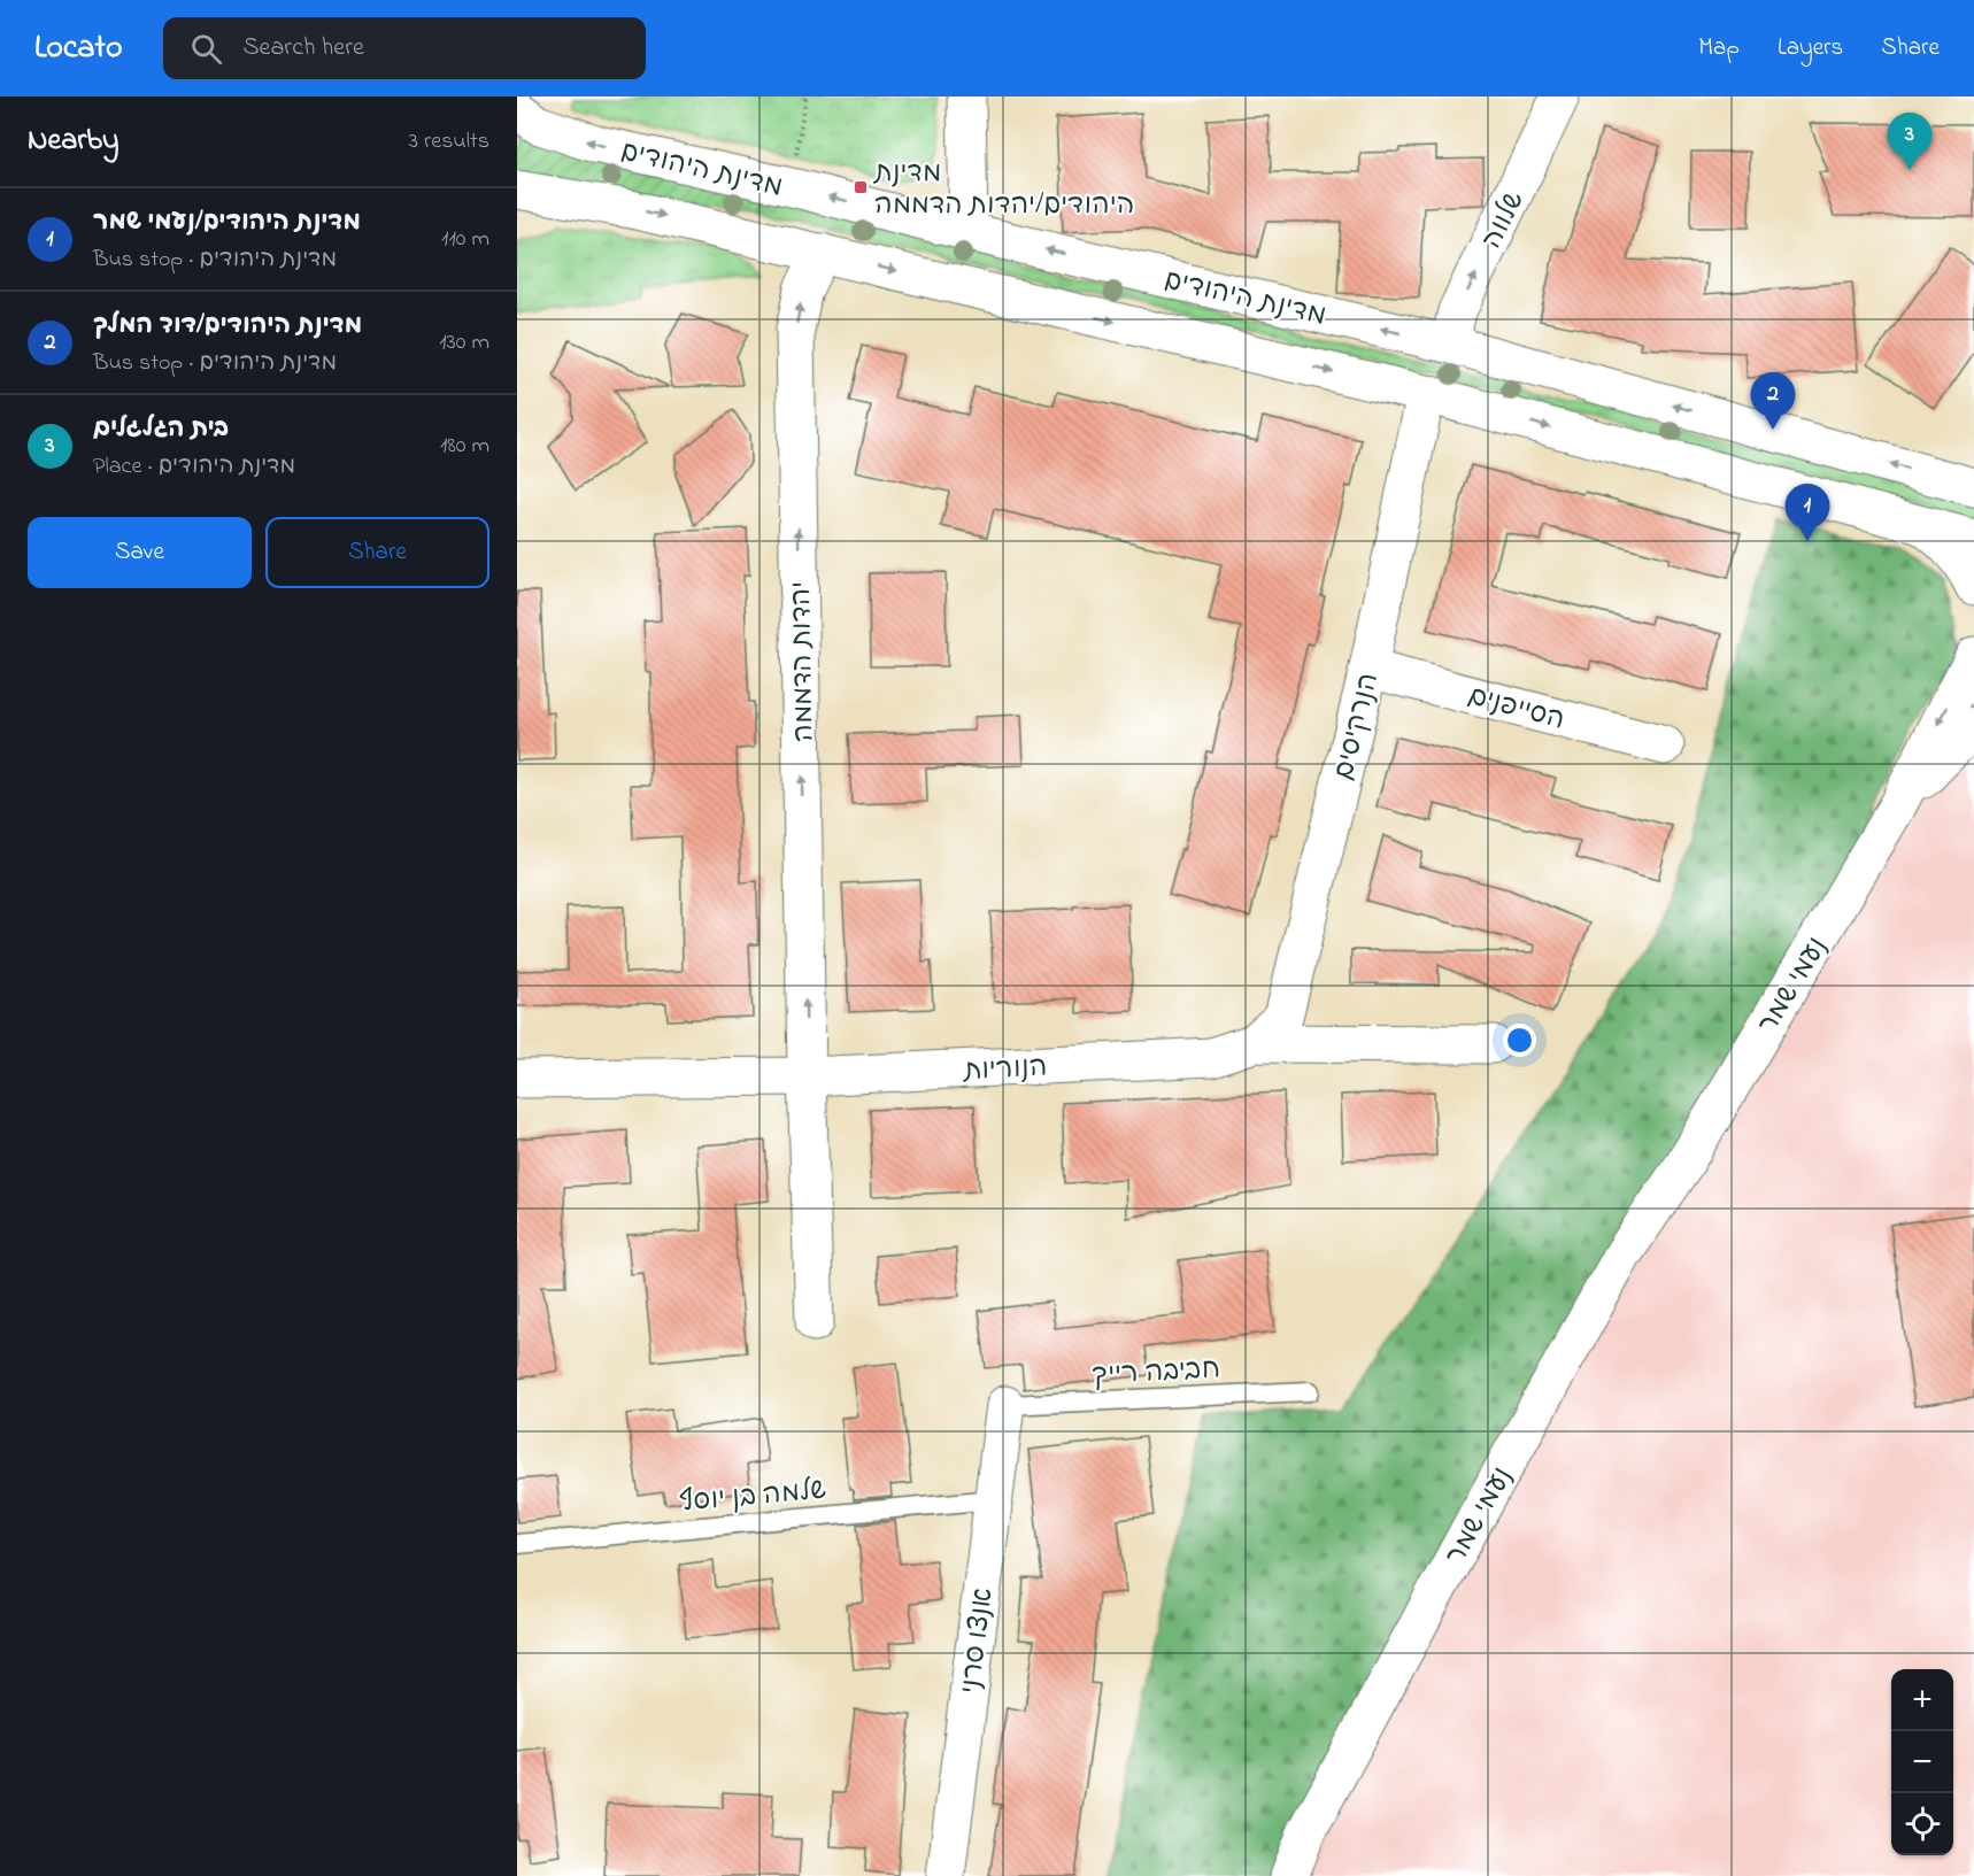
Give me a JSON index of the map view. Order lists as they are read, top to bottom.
{
  "streets": {
    "street": [
      "מדינת היהודים",
      "שלווה",
      "יהדות הדממה",
      "הסייפנים",
      "הנרקיסים",
      "נעמי שמר",
      "הנוריות",
      "אנצו סרני"
    ],
    "lane": ["חביבה רייך", "שלמה בן יוסף"]
  },
  "crossings": [
    ["מדינת היהודים", "שלווה"],
    ["מדינת היהודים", "יהדות הדממה"],
    ["מדינת היהודים", "הנרקיסים"],
    ["יהדות הדממה", "הנוריות"],
    ["הסייפנים", "הנרקיסים"],
    ["הנרקיסים", "הנוריות"],
    ["חביבה רייך", "אנצו סרני"],
    ["שלמה בן יוסף", "אנצו סרני"]
  ],
  "one_way": ["שלווה", "יהדות הדממה"],
  "places": {
    "transit": ["מדינת היהודים/יהדות הדממה"]
  },
  "page": {
    "header": "Locato",
    "search": "Search here",
    "nav": ["Map", "Layers", "Share"],
    "heading": ["Nearby", "3 results"],
    "pins": ["3", "2", "1"],
    "list": [
      {
        "mark": "1",
        "name": "מדינת היהודים/נעמי שמר",
        "note": "Bus stop · מדינת היהודים",
        "value": "110 m"
      },
      {
        "mark": "2",
        "name": "מדינת היהודים/דוד המלך",
        "note": "Bus stop · מדינת היהודים",
        "value": "130 m"
      },
      {
        "mark": "3",
        "name": "בית הגלגלים",
        "note": "Place · מדינת היהודים",
        "value": "180 m"
      }
    ],
    "buttons": ["Save", "Share"],
    "map_buttons": ["+", "−"]
  }
}
